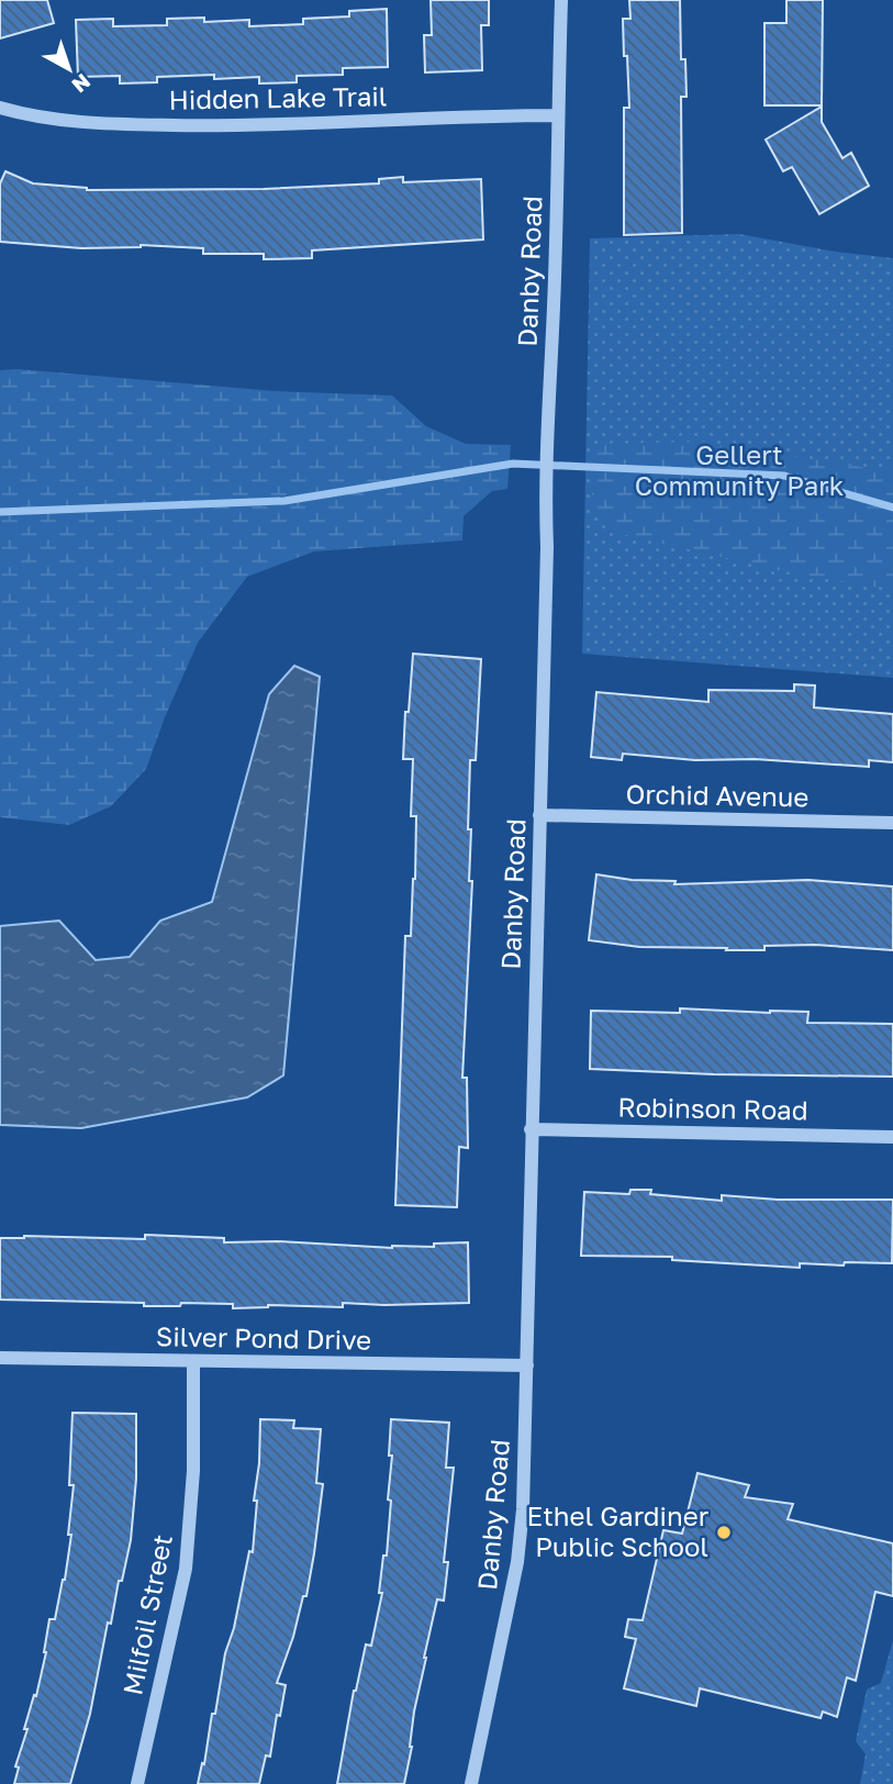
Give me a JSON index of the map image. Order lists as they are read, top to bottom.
{
  "streets": {
    "street": [
      "Hidden Lake Trail",
      "Danby Road",
      "Orchid Avenue",
      "Robinson Road",
      "Silver Pond Drive",
      "Milfoil Street"
    ]
  },
  "crossings": [
    ["Hidden Lake Trail", "Danby Road"],
    ["Danby Road", "Orchid Avenue"],
    ["Danby Road", "Robinson Road"],
    ["Danby Road", "Silver Pond Drive"],
    ["Silver Pond Drive", "Milfoil Street"]
  ],
  "parks": ["Gellert Community Park"],
  "places": ["Ethel Gardiner Public School"],
  "north": "bottom right"
}
